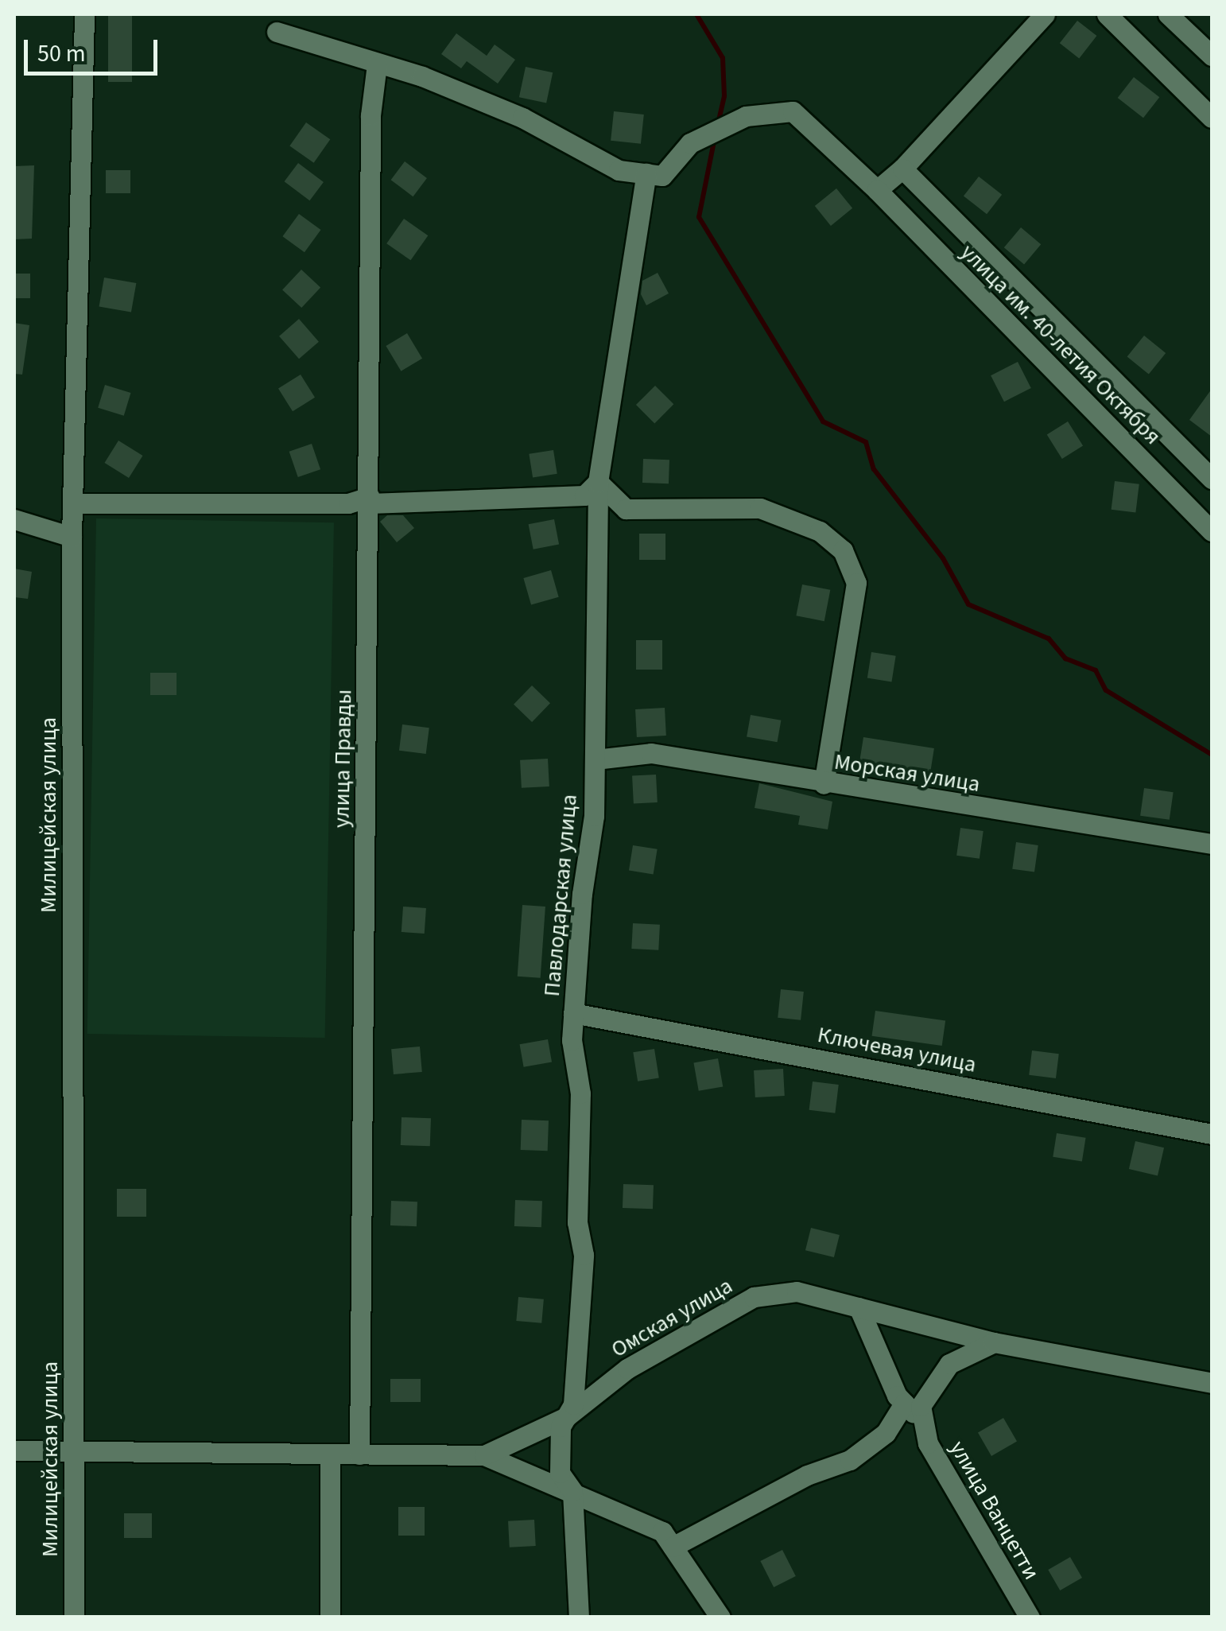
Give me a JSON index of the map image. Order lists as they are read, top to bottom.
{
  "streets": {
    "street": [
      "улица им. 40-летия Октября",
      "улица Правды",
      "Морская улица",
      "Милицейская улица",
      "Павлодарская улица",
      "Ключевая улица",
      "Омская улица",
      "улица Ванцетти"
    ]
  },
  "crossings": [
    ["улица им. 40-летия Октября", "Павлодарская улица"],
    ["Морская улица", "Павлодарская улица"],
    ["Павлодарская улица", "Ключевая улица"],
    ["Павлодарская улица", "Омская улица"]
  ],
  "scale_bar": "50 m"
}
